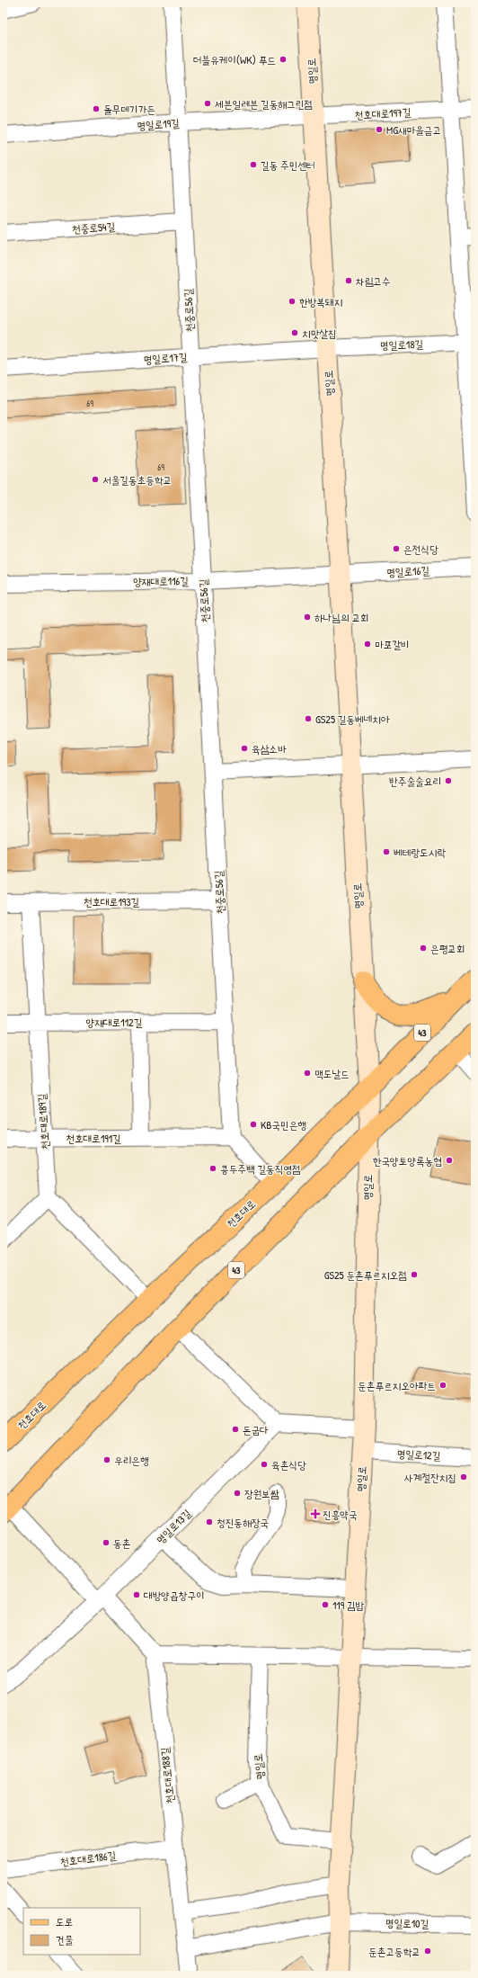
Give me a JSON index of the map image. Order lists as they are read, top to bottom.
{
  "streets": {
    "main road": ["43", "천호대로"],
    "street": [
      "명일로",
      "천호대로197길",
      "명일로19길",
      "천중로54길",
      "천중로56길",
      "명일로18길",
      "명일로17길",
      "명일로16길",
      "양재대로116길",
      "천호대로193길",
      "양재대로112길",
      "천호대로189길",
      "천호대로191길",
      "명일로12길",
      "명일로13길",
      "천호대로188길",
      "천호대로186길",
      "명일로10길"
    ]
  },
  "crossings": [
    ["명일로", "천호대로197길"],
    ["명일로", "명일로19길"],
    ["명일로", "명일로18길"],
    ["명일로", "명일로17길"],
    ["명일로", "명일로16길"],
    ["명일로", "양재대로116길"],
    ["명일로", "43"],
    ["명일로", "천호대로"],
    ["명일로", "명일로12길"],
    ["명일로", "명일로10길"],
    ["천호대로197길", "명일로19길"],
    ["명일로19길", "천중로56길"],
    ["천중로54길", "천중로56길"],
    ["천중로56길", "명일로17길"],
    ["천중로56길", "양재대로116길"],
    ["천중로56길", "천호대로193길"],
    ["천중로56길", "양재대로112길"],
    ["천중로56길", "천호대로191길"],
    ["명일로18길", "명일로17길"],
    ["명일로16길", "양재대로116길"],
    ["천호대로193길", "천호대로189길"],
    ["양재대로112길", "천호대로189길"],
    ["천호대로189길", "천호대로191길"],
    ["천호대로188길", "천호대로186길"]
  ],
  "places": {
    "other": [
      "더블유케이(WK) 푸드",
      "세븐일레븐 길동해그린점",
      "돌무데기가든",
      "MG새마을금고",
      "길동 주민센터",
      "차림고수",
      "한방복돼지",
      "치맛살집",
      "서울길동초등학교",
      "은전식당",
      "하나님의 교회",
      "마포갈비",
      "GS25 길동베네치아",
      "육삼소바",
      "반주술술요리",
      "베테랑도시락",
      "은평교회",
      "맥도날드",
      "KB국민은행",
      "한국양토양록농협",
      "콩두주백 길동직영점",
      "GS25 둔촌푸르지오점",
      "둔촌푸르지오아파트",
      "돈굽다",
      "우리은행",
      "육촌식당",
      "사계절잔치집",
      "장원보쌈",
      "청진동해장국",
      "동촌",
      "대방양곱창구이",
      "119 김밥",
      "둔촌고등학교"
    ],
    "health": ["진흥약국"]
  },
  "house_numbers": ["69", "69"],
  "legend": ["도로", "건물"]
}
